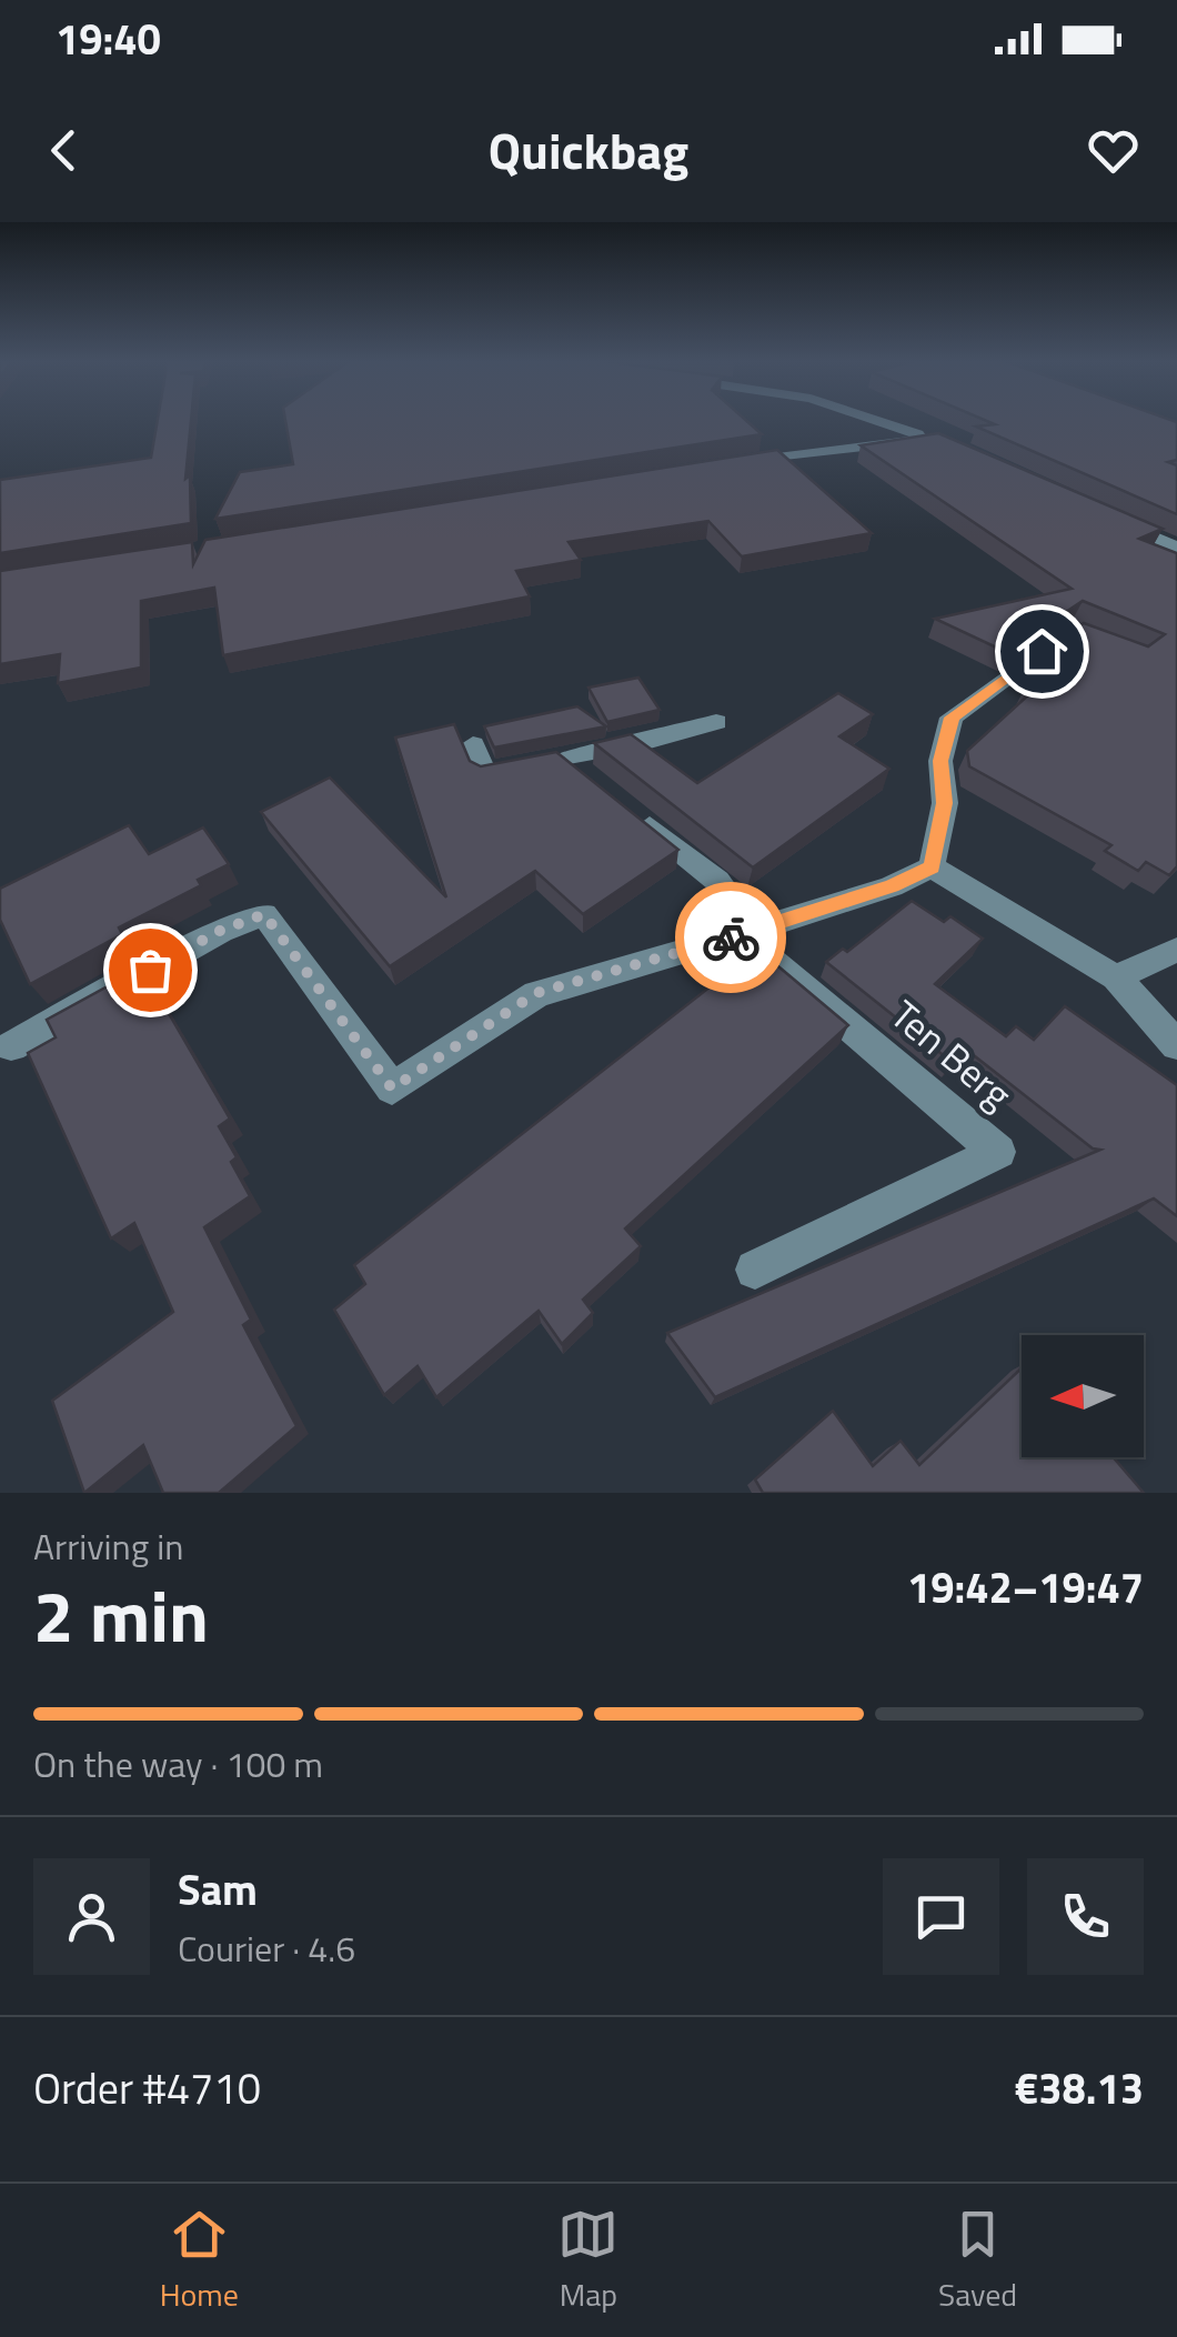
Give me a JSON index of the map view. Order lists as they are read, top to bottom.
{
  "streets": {
    "street": ["Ten Berg"]
  },
  "north": "left",
  "page": {
    "status": "19:40",
    "header": "Quickbag",
    "heading": ["2 min", "Arriving in", "19:42–19:47"],
    "panel": [
      "Sam",
      "Courier · 4.6",
      "Order #4710",
      "€38.13"
    ],
    "bar": "On the way · 100 m",
    "tabs": ["Home", "Map", "Saved"]
  }
}
